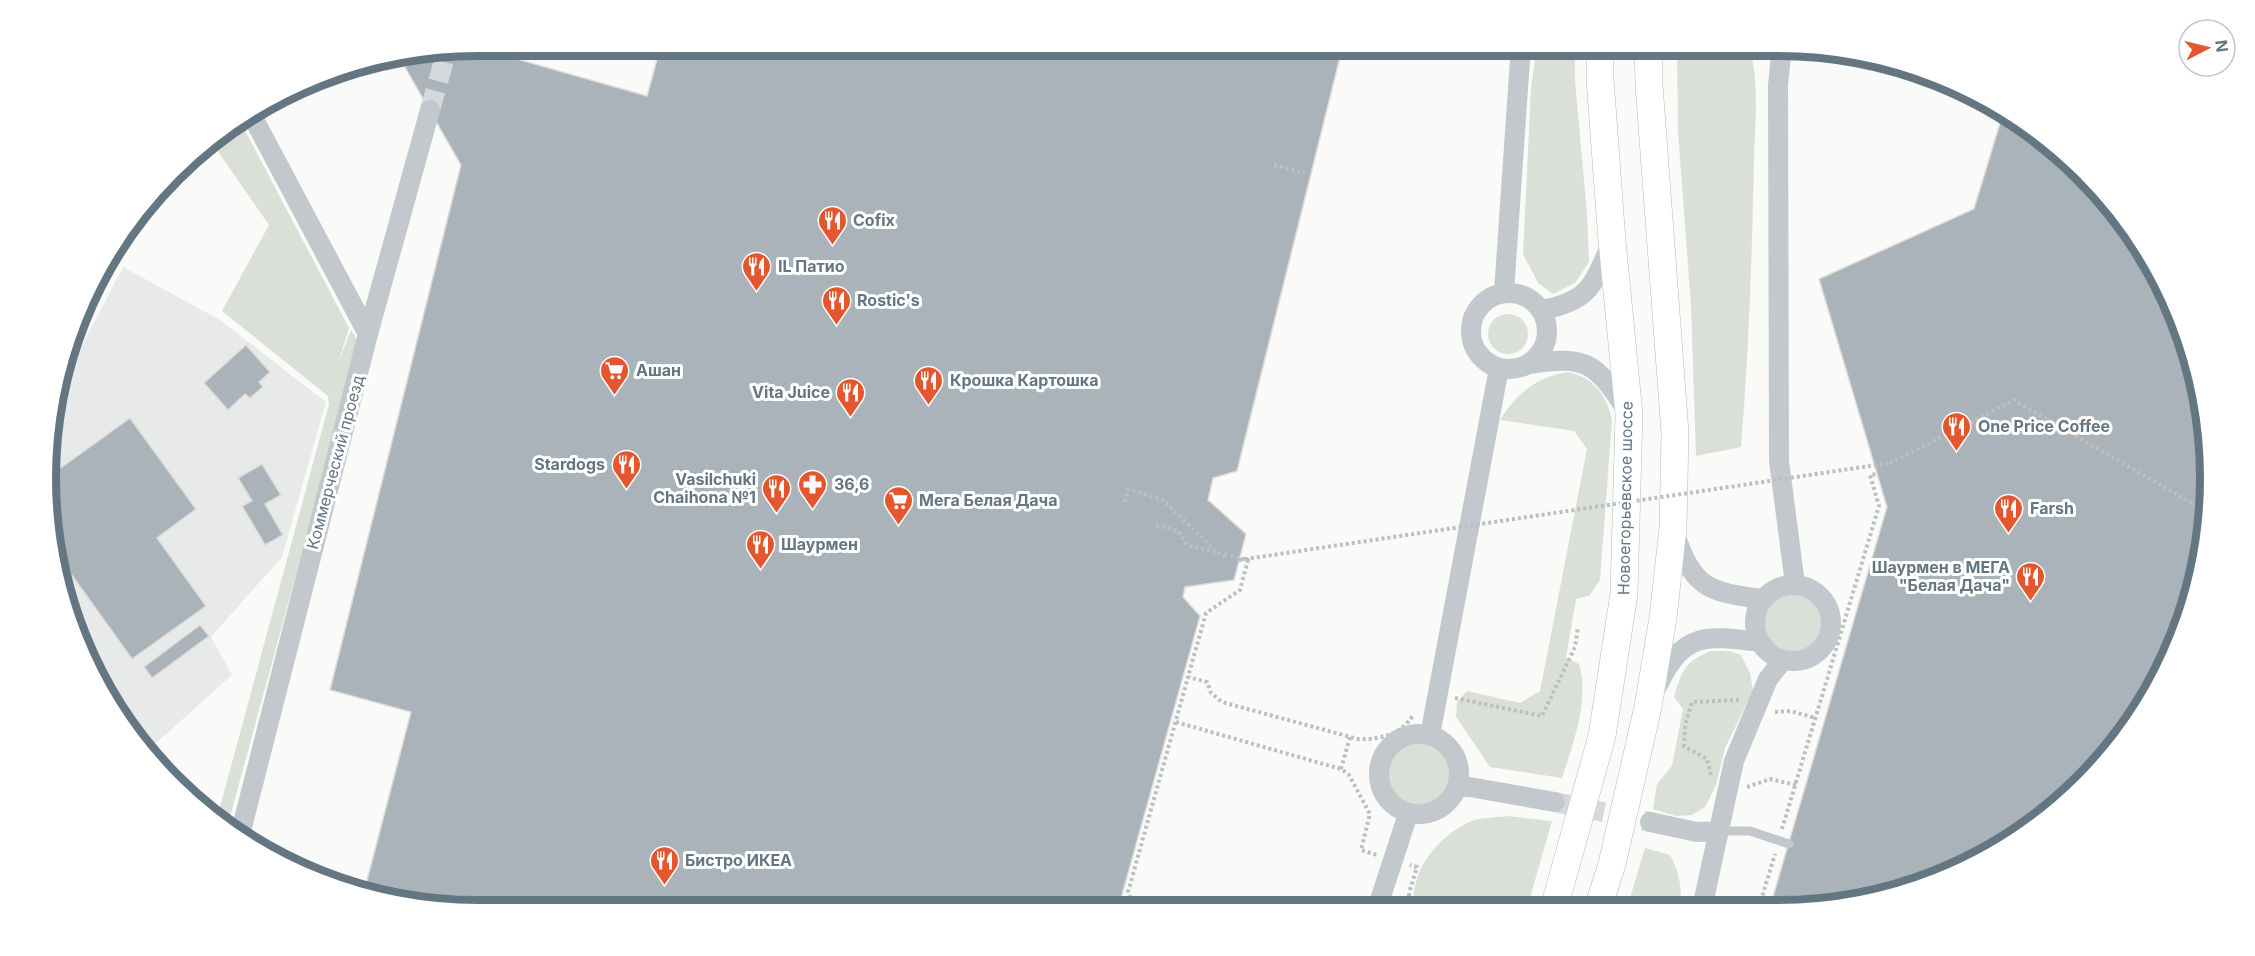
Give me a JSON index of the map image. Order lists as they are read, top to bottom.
{
  "streets": {
    "main road": ["Новоегорьевское шоссе"],
    "street": ["Коммерческий проезд"]
  },
  "places": {
    "restaurant": [
      "Cofix",
      "IL Патио",
      "Rostic's",
      "Крошка Картошка",
      "Vita Juice",
      "One Price Coffee",
      "Stardogs",
      "Vasilchuki Chaihona №1",
      "Farsh",
      "Шаурмен",
      "Шаурмен в МЕГА \"Белая Дача\"",
      "Бистро ИКЕА"
    ],
    "supermarket": ["Ашан", "Мега Белая Дача"],
    "pharmacy": ["36,6"]
  },
  "north": "right"
}
